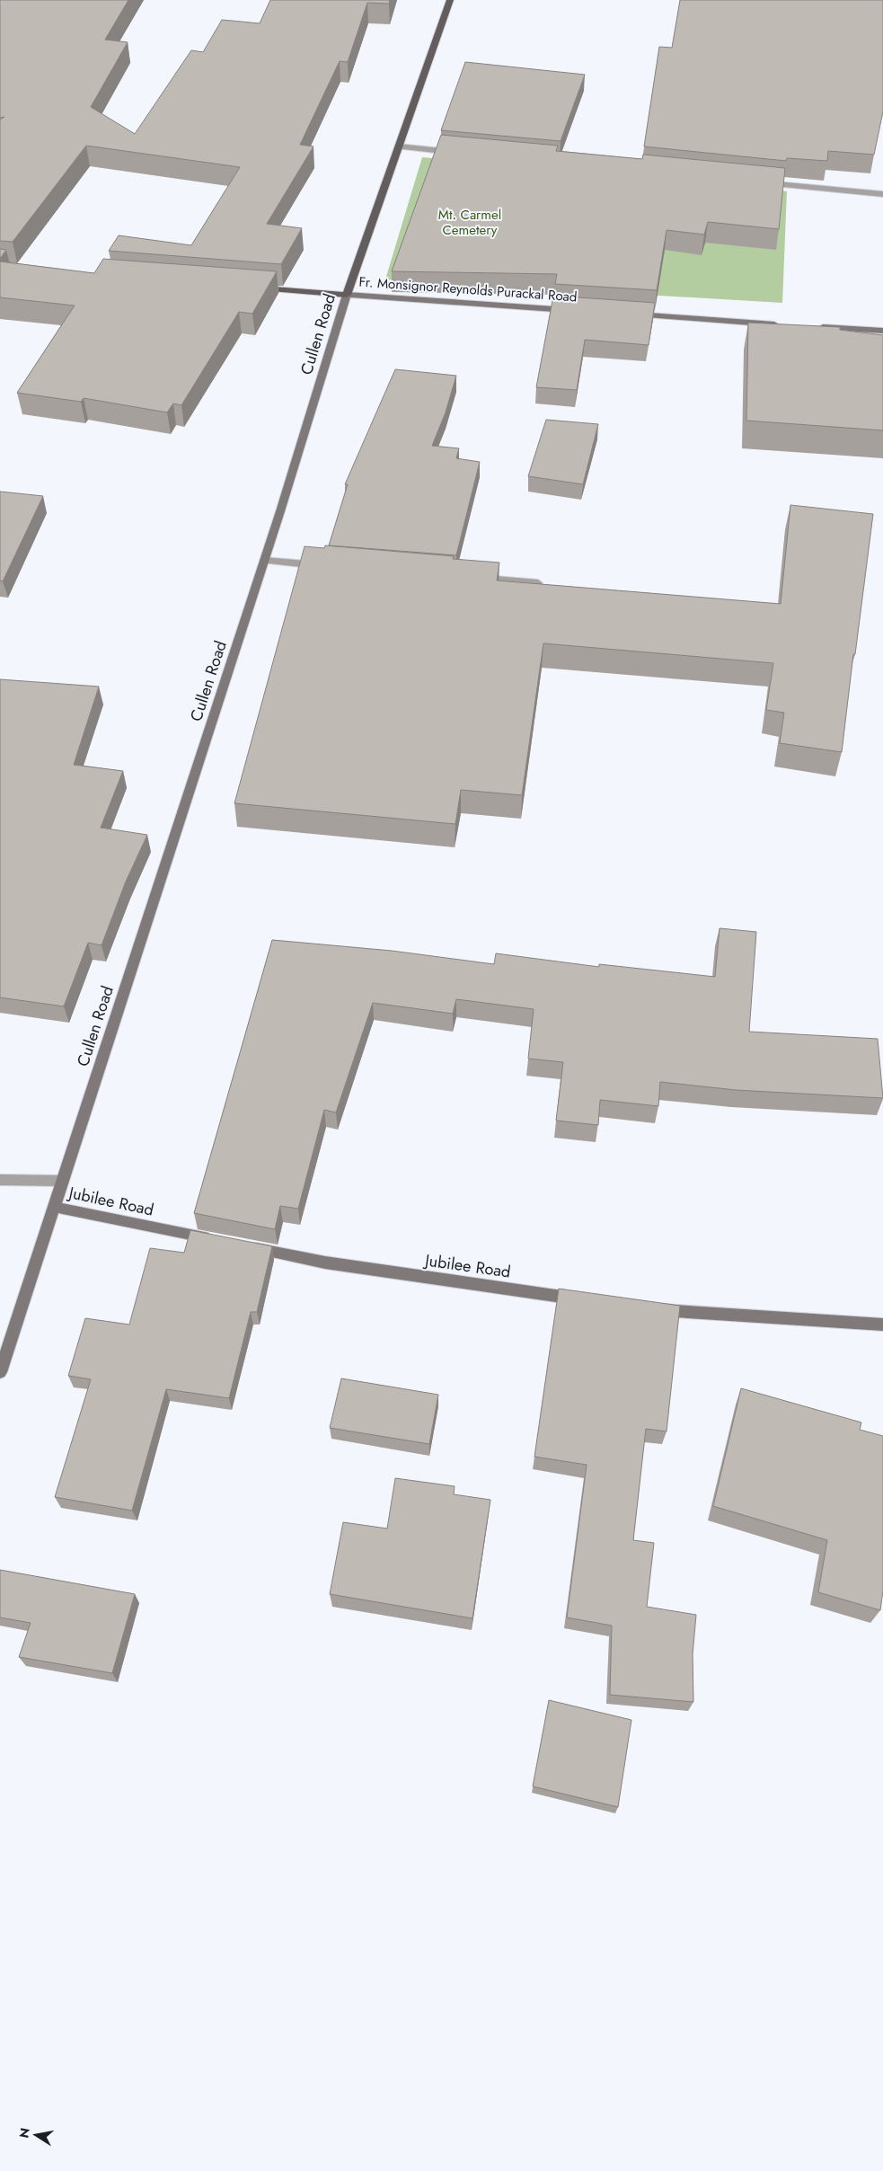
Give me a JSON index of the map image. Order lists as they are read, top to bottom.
{
  "streets": {
    "main road": ["Fr. Monsignor Reynolds Purackal Road", "Cullen Road", "Jubilee Road"]
  },
  "crossings": [
    ["Fr. Monsignor Reynolds Purackal Road", "Cullen Road"],
    ["Cullen Road", "Jubilee Road"]
  ],
  "parks": ["Mt. Carmel Cemetery"],
  "north": "left"
}
